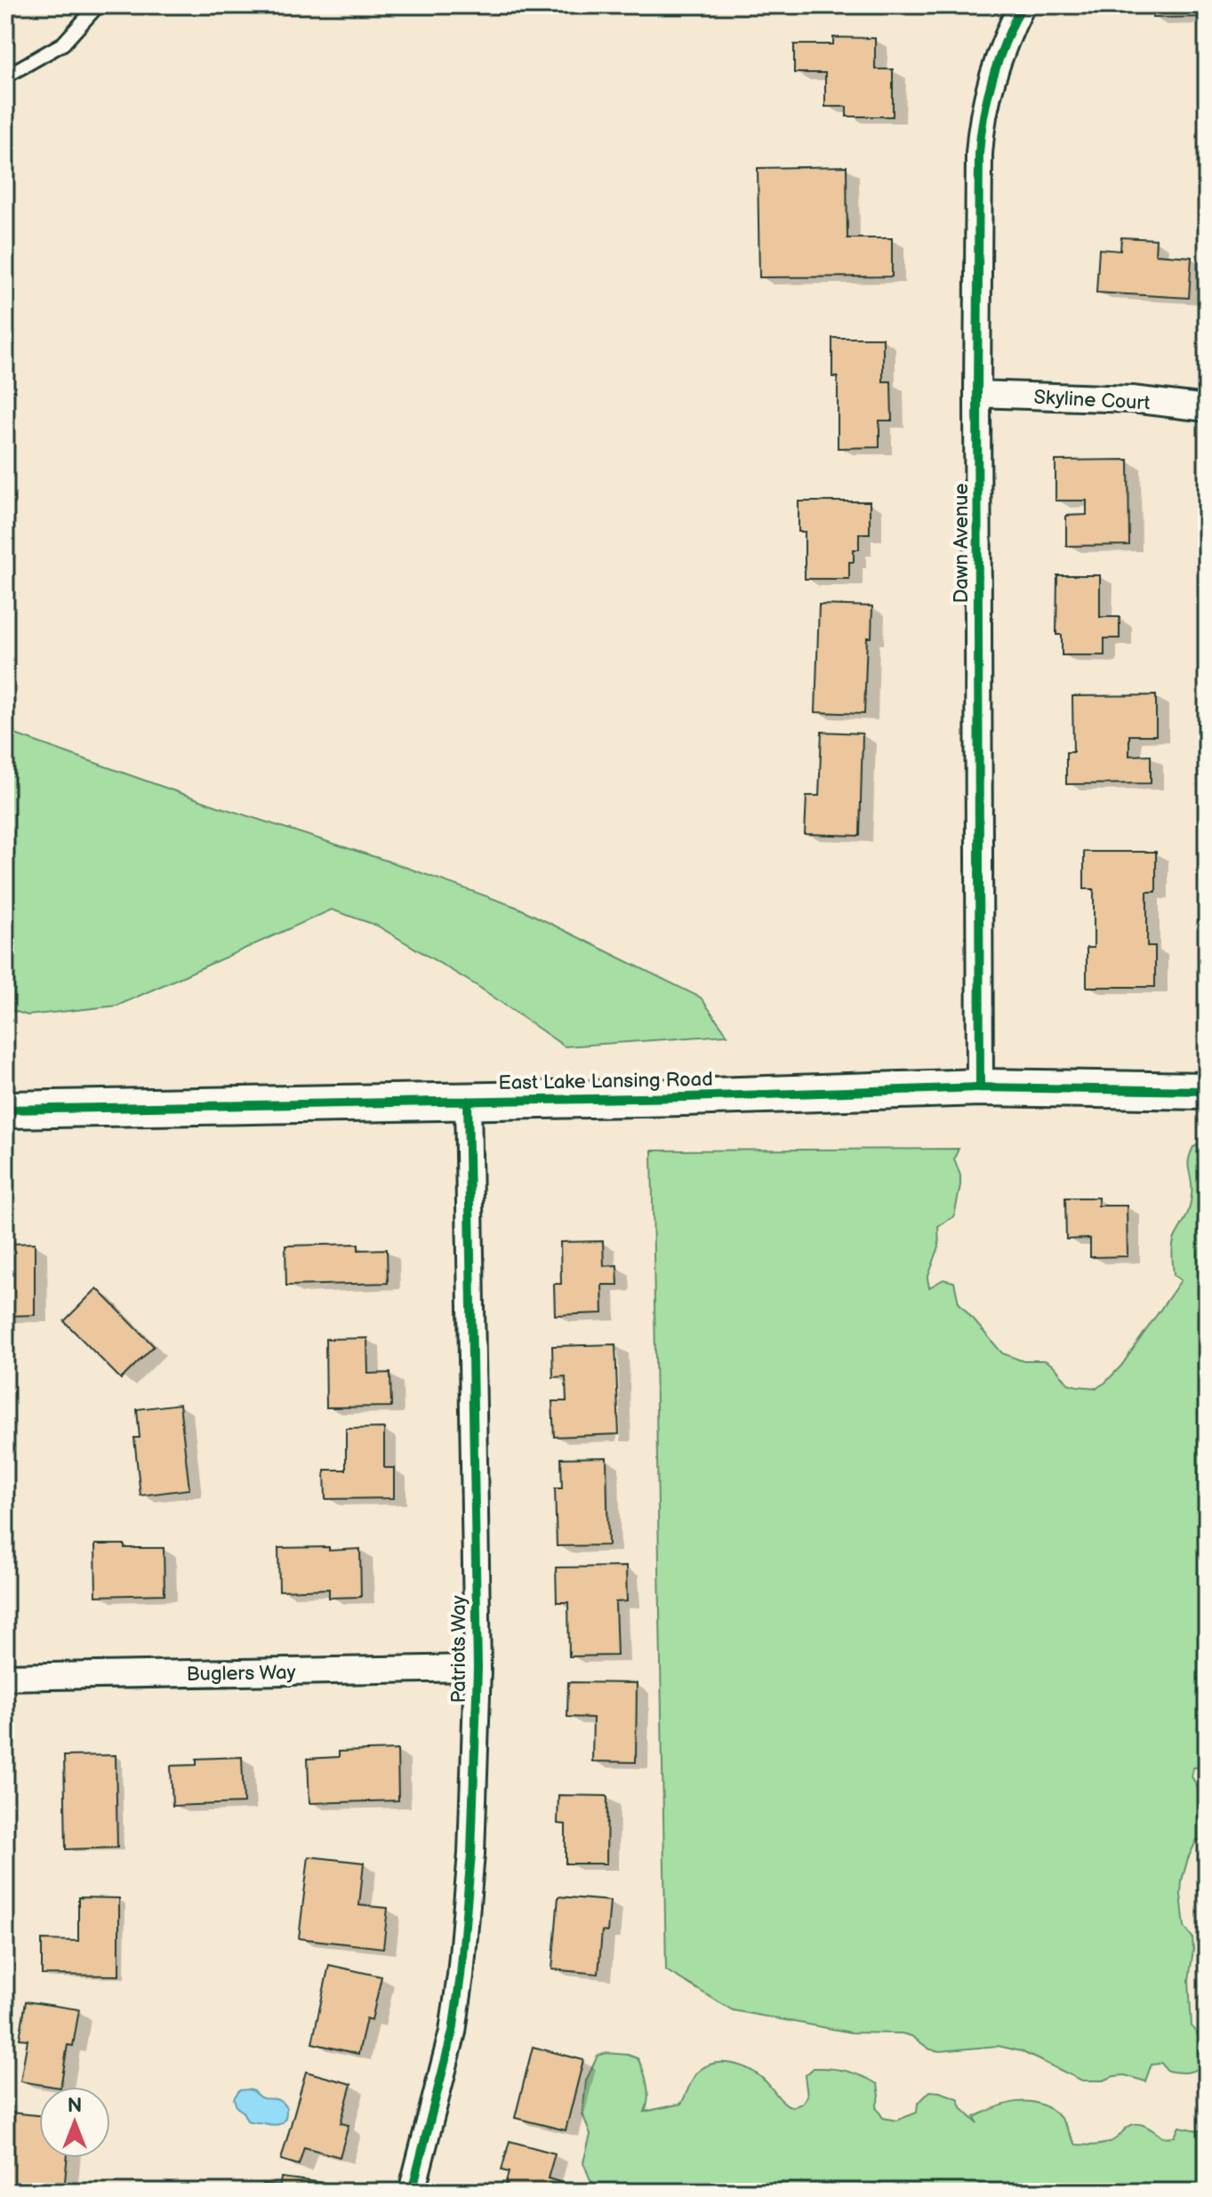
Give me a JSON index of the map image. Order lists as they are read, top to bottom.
{
  "streets": {
    "main road": ["East Lake Lansing Road"],
    "street": [
      "Skyline Court",
      "Dawn Avenue",
      "Patriots Way",
      "Buglers Way"
    ]
  },
  "crossings": [
    ["Skyline Court", "Dawn Avenue"],
    ["Dawn Avenue", "East Lake Lansing Road"],
    ["East Lake Lansing Road", "Patriots Way"],
    ["Patriots Way", "Buglers Way"]
  ],
  "north": "top"
}
